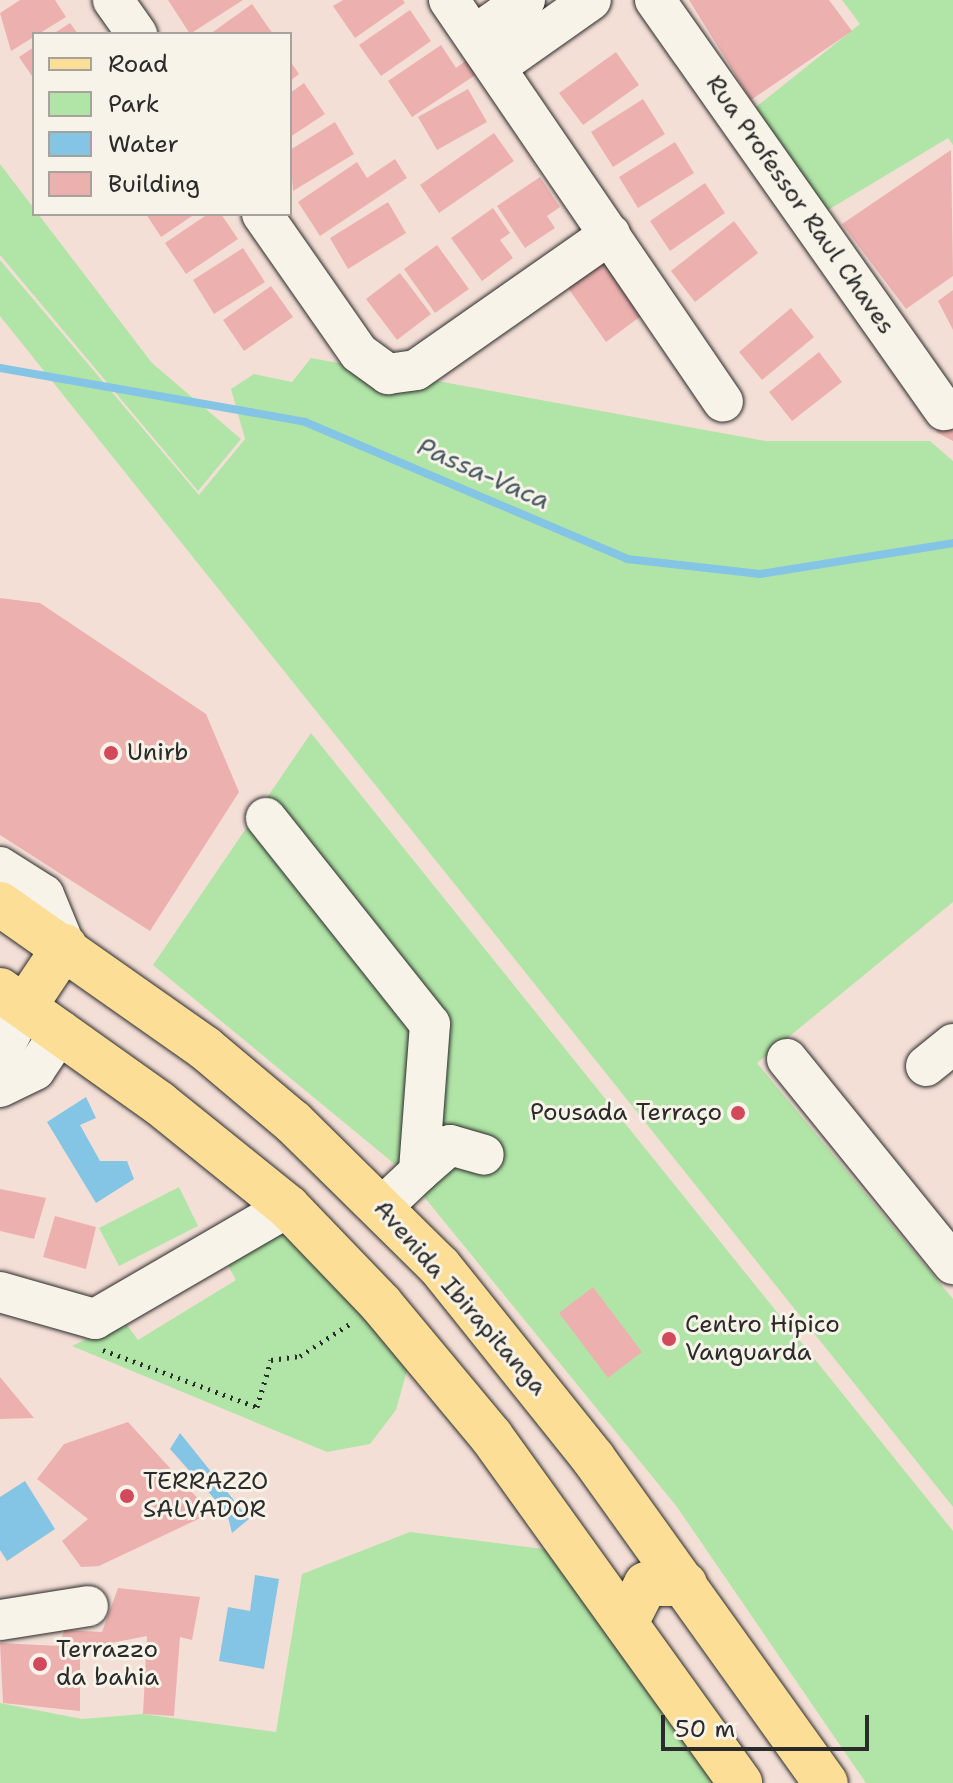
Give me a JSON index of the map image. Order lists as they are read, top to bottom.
{
  "streets": {
    "main road": ["Avenida Ibirapitanga"],
    "street": ["Rua Professor Raul Chaves"]
  },
  "water": ["Passa-Vaca"],
  "places": [
    "Unirb",
    "Pousada Terraço",
    "Centro Hípico Vanguarda",
    "TERRAZZO SALVADOR",
    "Terrazzo da bahia"
  ],
  "legend": [
    "Road",
    "Park",
    "Water",
    "Building"
  ],
  "scale_bar": "50 m"
}
